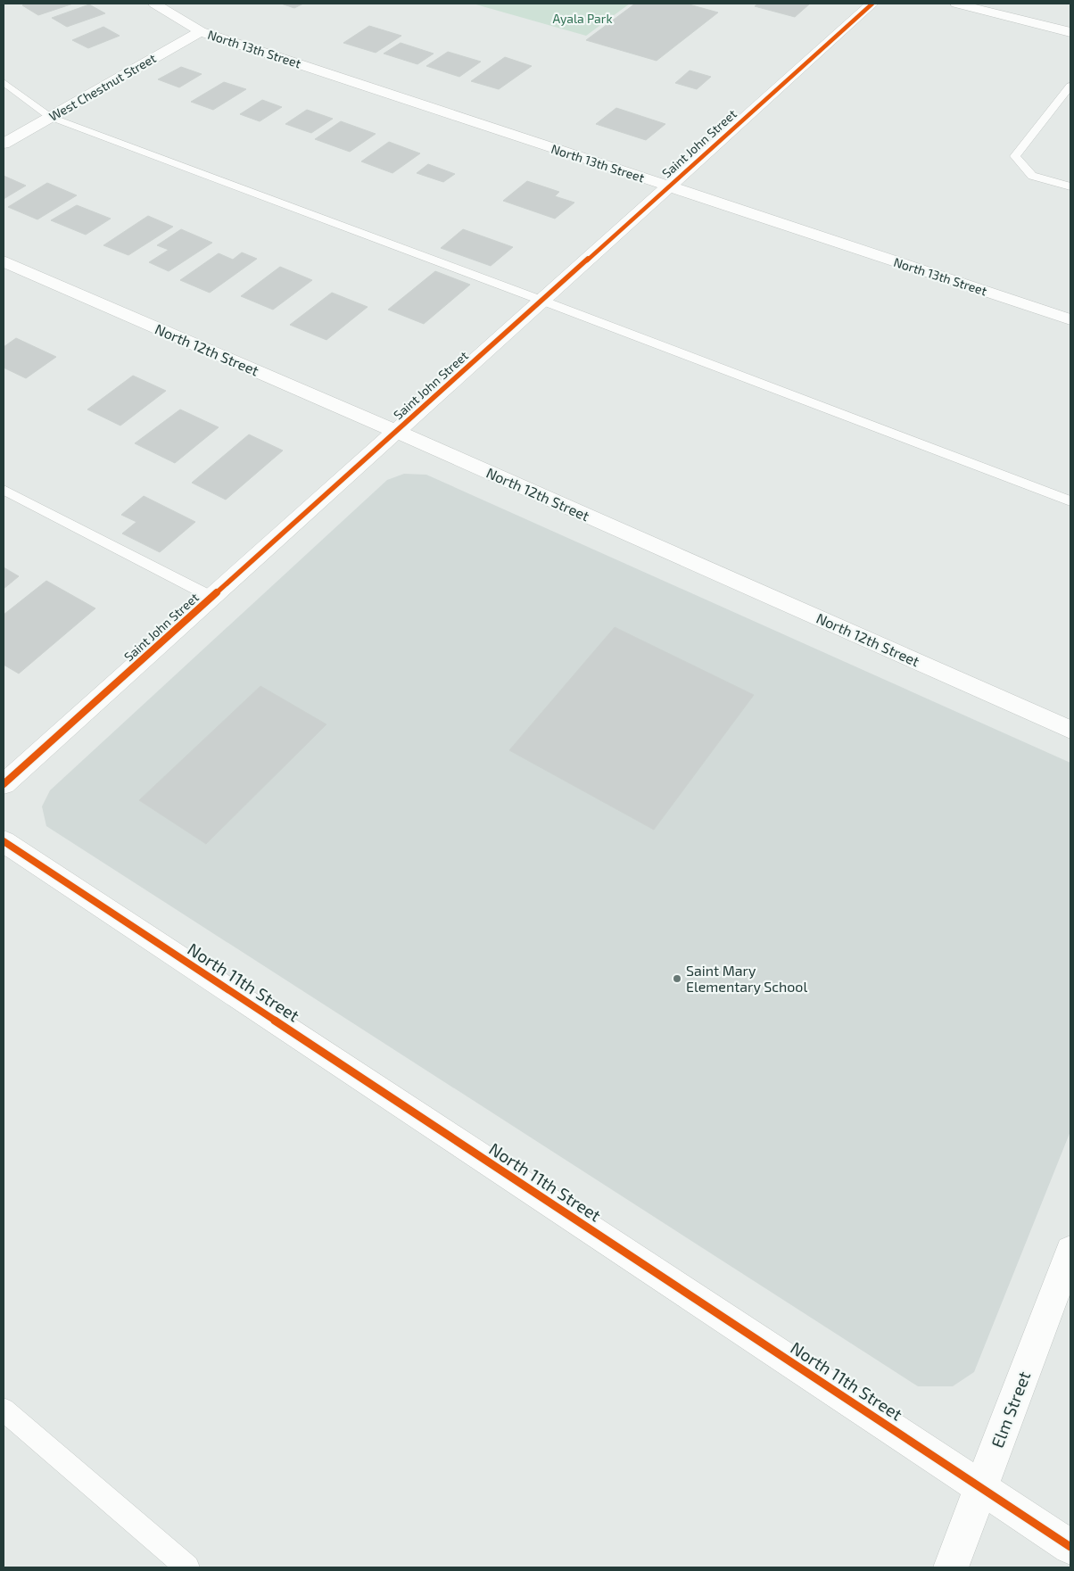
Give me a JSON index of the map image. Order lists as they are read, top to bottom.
{
  "streets": {
    "street": [
      "North 13th Street",
      "West Chestnut Street",
      "Saint John Street",
      "North 12th Street",
      "North 11th Street",
      "Elm Street"
    ]
  },
  "crossings": [
    ["North 13th Street", "West Chestnut Street"],
    ["North 13th Street", "Saint John Street"],
    ["Saint John Street", "North 12th Street"],
    ["North 11th Street", "Elm Street"]
  ],
  "parks": ["Ayala Park"],
  "places": ["Saint Mary Elementary School"]
}
